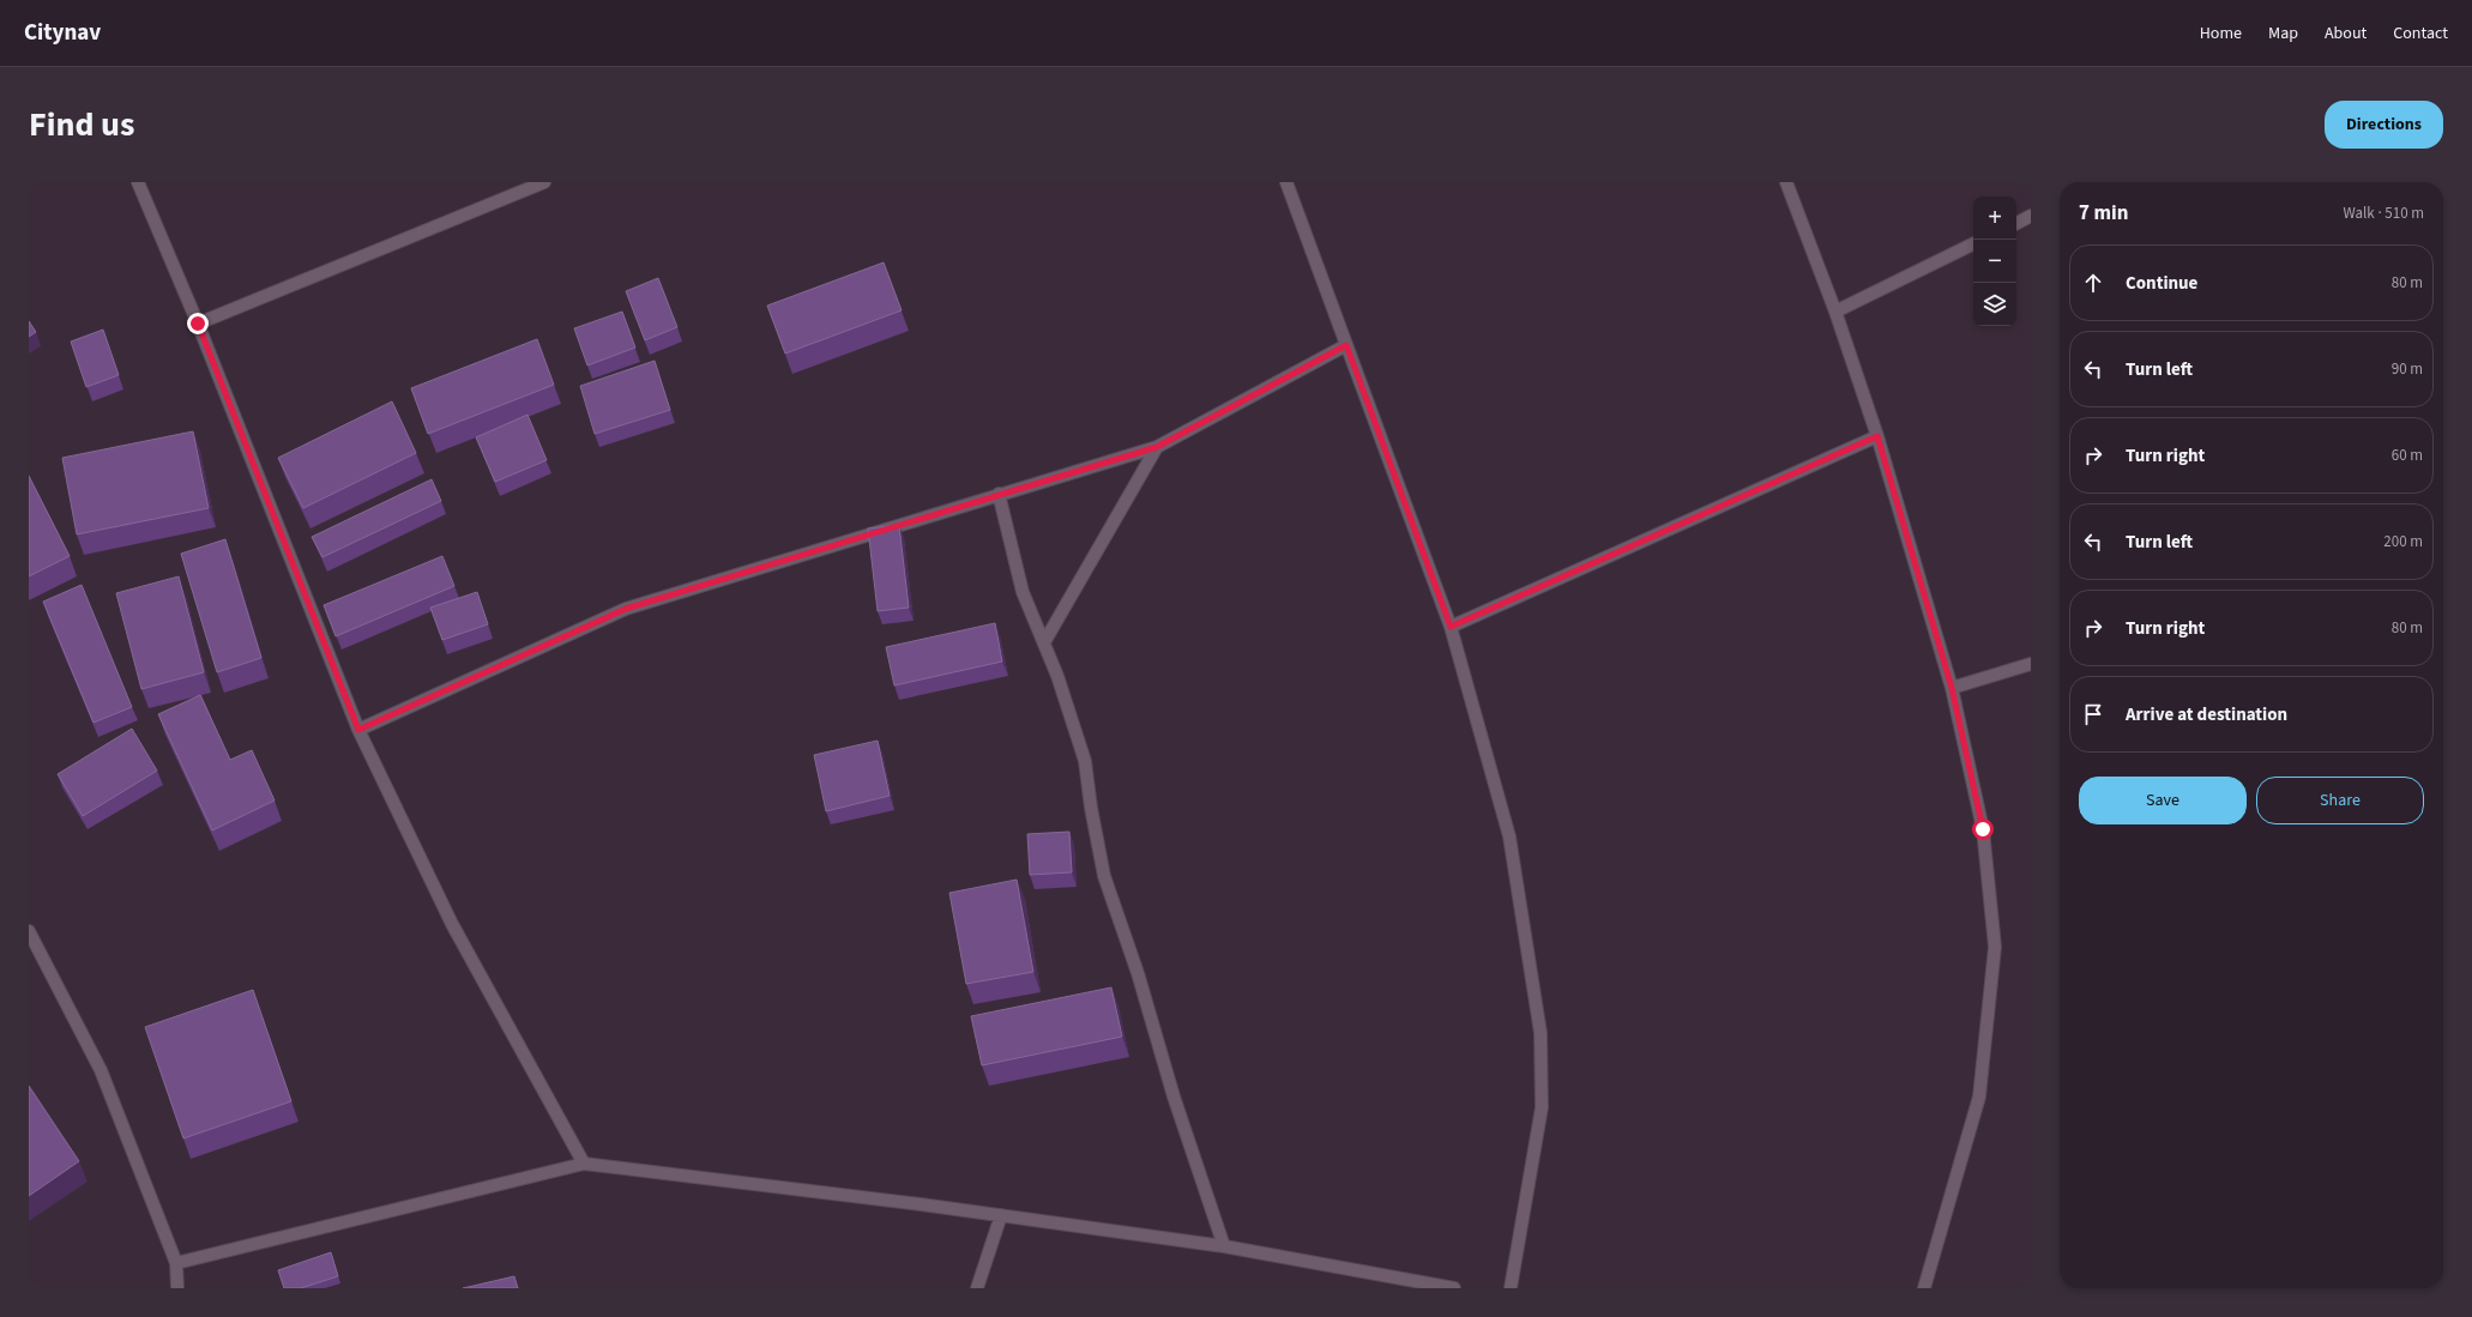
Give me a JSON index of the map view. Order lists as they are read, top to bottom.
{
  "page": {
    "header": "Citynav",
    "nav": [
      "Home",
      "Map",
      "About",
      "Contact"
    ],
    "title": "Find us",
    "buttons": [
      "Directions",
      ["Save", "Share"]
    ],
    "heading": ["7 min", "Walk · 510 m"],
    "map_buttons": ["+", "−"],
    "list": [
      ["Continue", "80 m"],
      ["Turn left", "90 m"],
      ["Turn right", "60 m"],
      ["Turn left", "200 m"],
      ["Turn right", "80 m"],
      "Arrive at destination"
    ]
  }
}
